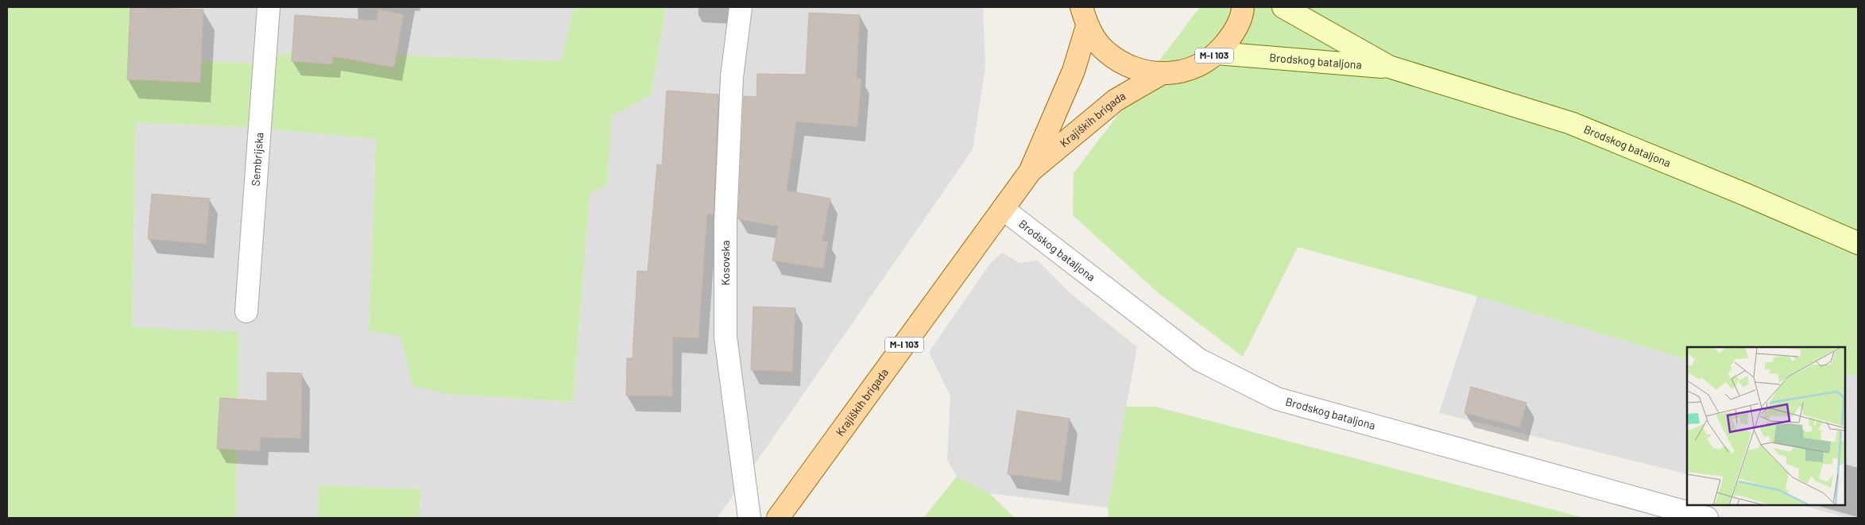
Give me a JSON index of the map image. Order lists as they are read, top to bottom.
{
  "streets": {
    "main road": ["M-I 103", "Krajiških brigada"],
    "street": ["Brodskog bataljona", "Sembrijska", "Kosovska"]
  },
  "crossings": [
    ["M-I 103", "Brodskog bataljona"],
    ["M-I 103", "Krajiških brigada"],
    ["Brodskog bataljona", "Krajiških brigada"]
  ]
}
